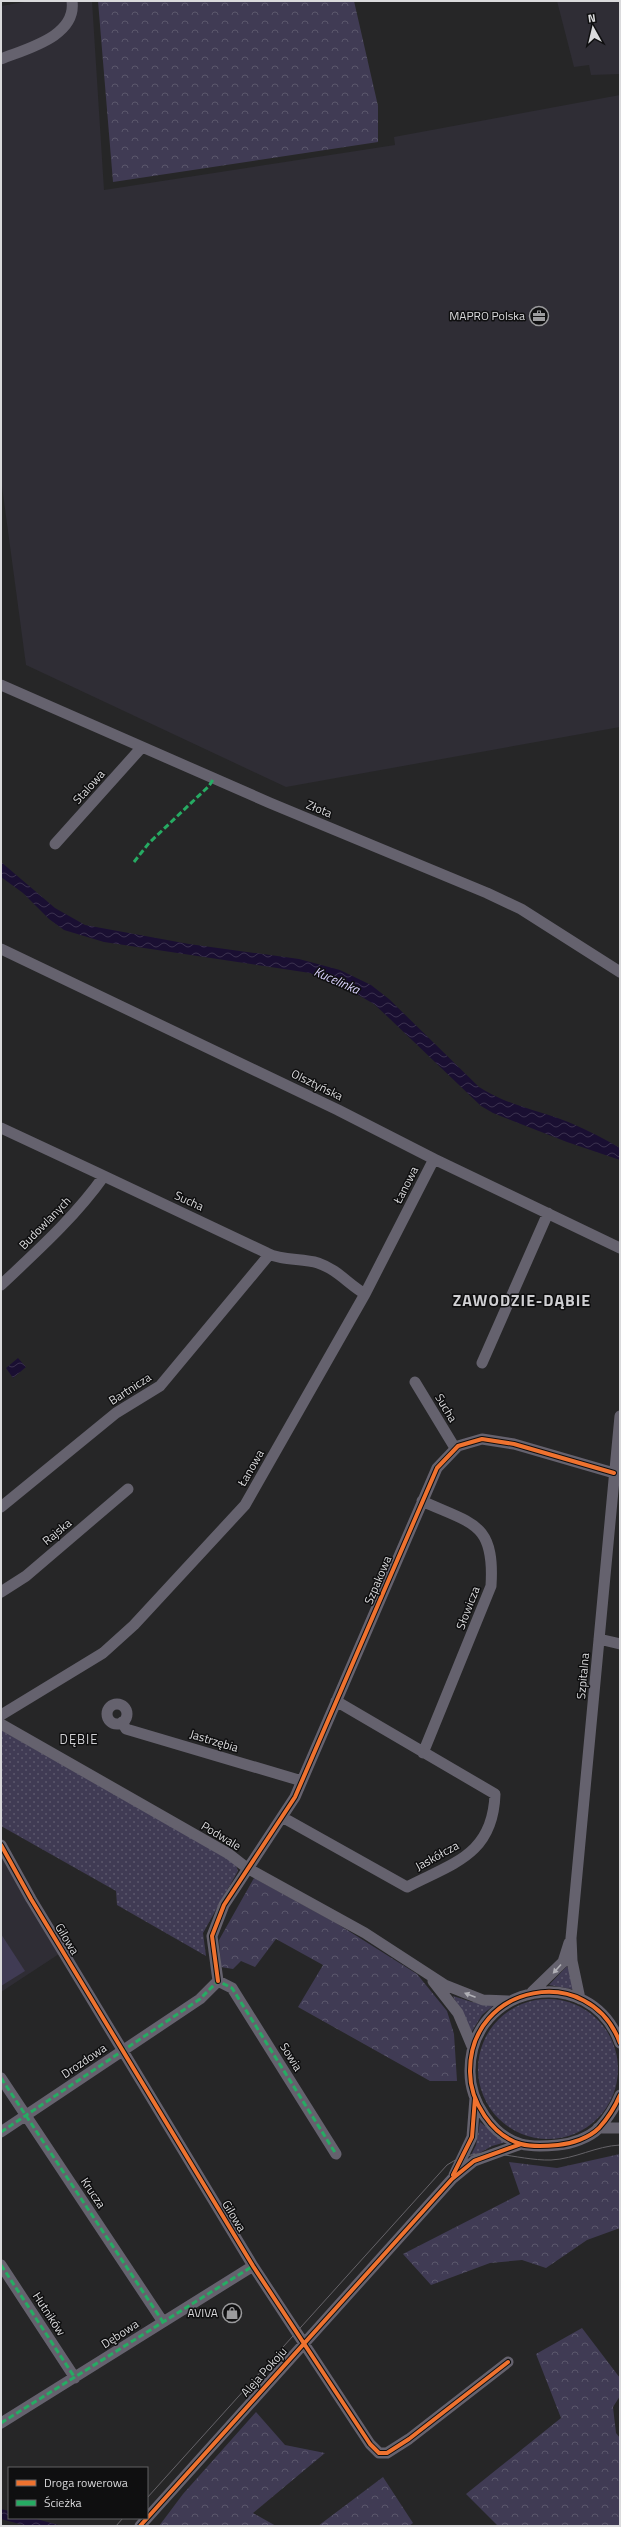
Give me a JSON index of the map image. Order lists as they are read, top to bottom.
{
  "streets": {
    "street": [
      "Stalowa",
      "Złota",
      "Olsztyńska",
      "Łanowa",
      "Sucha",
      "Budowlanych",
      "Bartnicza",
      "Rajska",
      "Szpakowa",
      "Słowicza",
      "Szpitalna",
      "Jastrzębia",
      "Podwale",
      "Jaskółcza",
      "Gilowa",
      "Sowia",
      "Drozdowa",
      "Krucza",
      "Hutników",
      "Dębowa",
      "Aleja Pokoju"
    ]
  },
  "crossings": [
    ["Stalowa", "Złota"],
    ["Olsztyńska", "Łanowa"],
    ["Łanowa", "Sucha"],
    ["Sucha", "Budowlanych"],
    ["Sucha", "Bartnicza"],
    ["Sucha", "Szpakowa"],
    ["Szpakowa", "Słowicza"],
    ["Szpakowa", "Szpitalna"],
    ["Szpakowa", "Jastrzębia"],
    ["Szpakowa", "Podwale"],
    ["Szpakowa", "Jaskółcza"],
    ["Szpakowa", "Sowia"],
    ["Szpakowa", "Drozdowa"],
    ["Słowicza", "Jaskółcza"],
    ["Gilowa", "Drozdowa"],
    ["Gilowa", "Dębowa"],
    ["Gilowa", "Aleja Pokoju"],
    ["Sowia", "Drozdowa"],
    ["Drozdowa", "Krucza"],
    ["Krucza", "Dębowa"],
    ["Hutników", "Dębowa"]
  ],
  "districts": ["ZAWODZIE-DĄBIE", "DĘBIE"],
  "water": ["Kucelinka"],
  "places": {
    "office": ["MAPRO Polska"],
    "shop": ["AVIVA"]
  },
  "legend": ["Droga rowerowa", "Ścieżka"],
  "north": "top"
}
